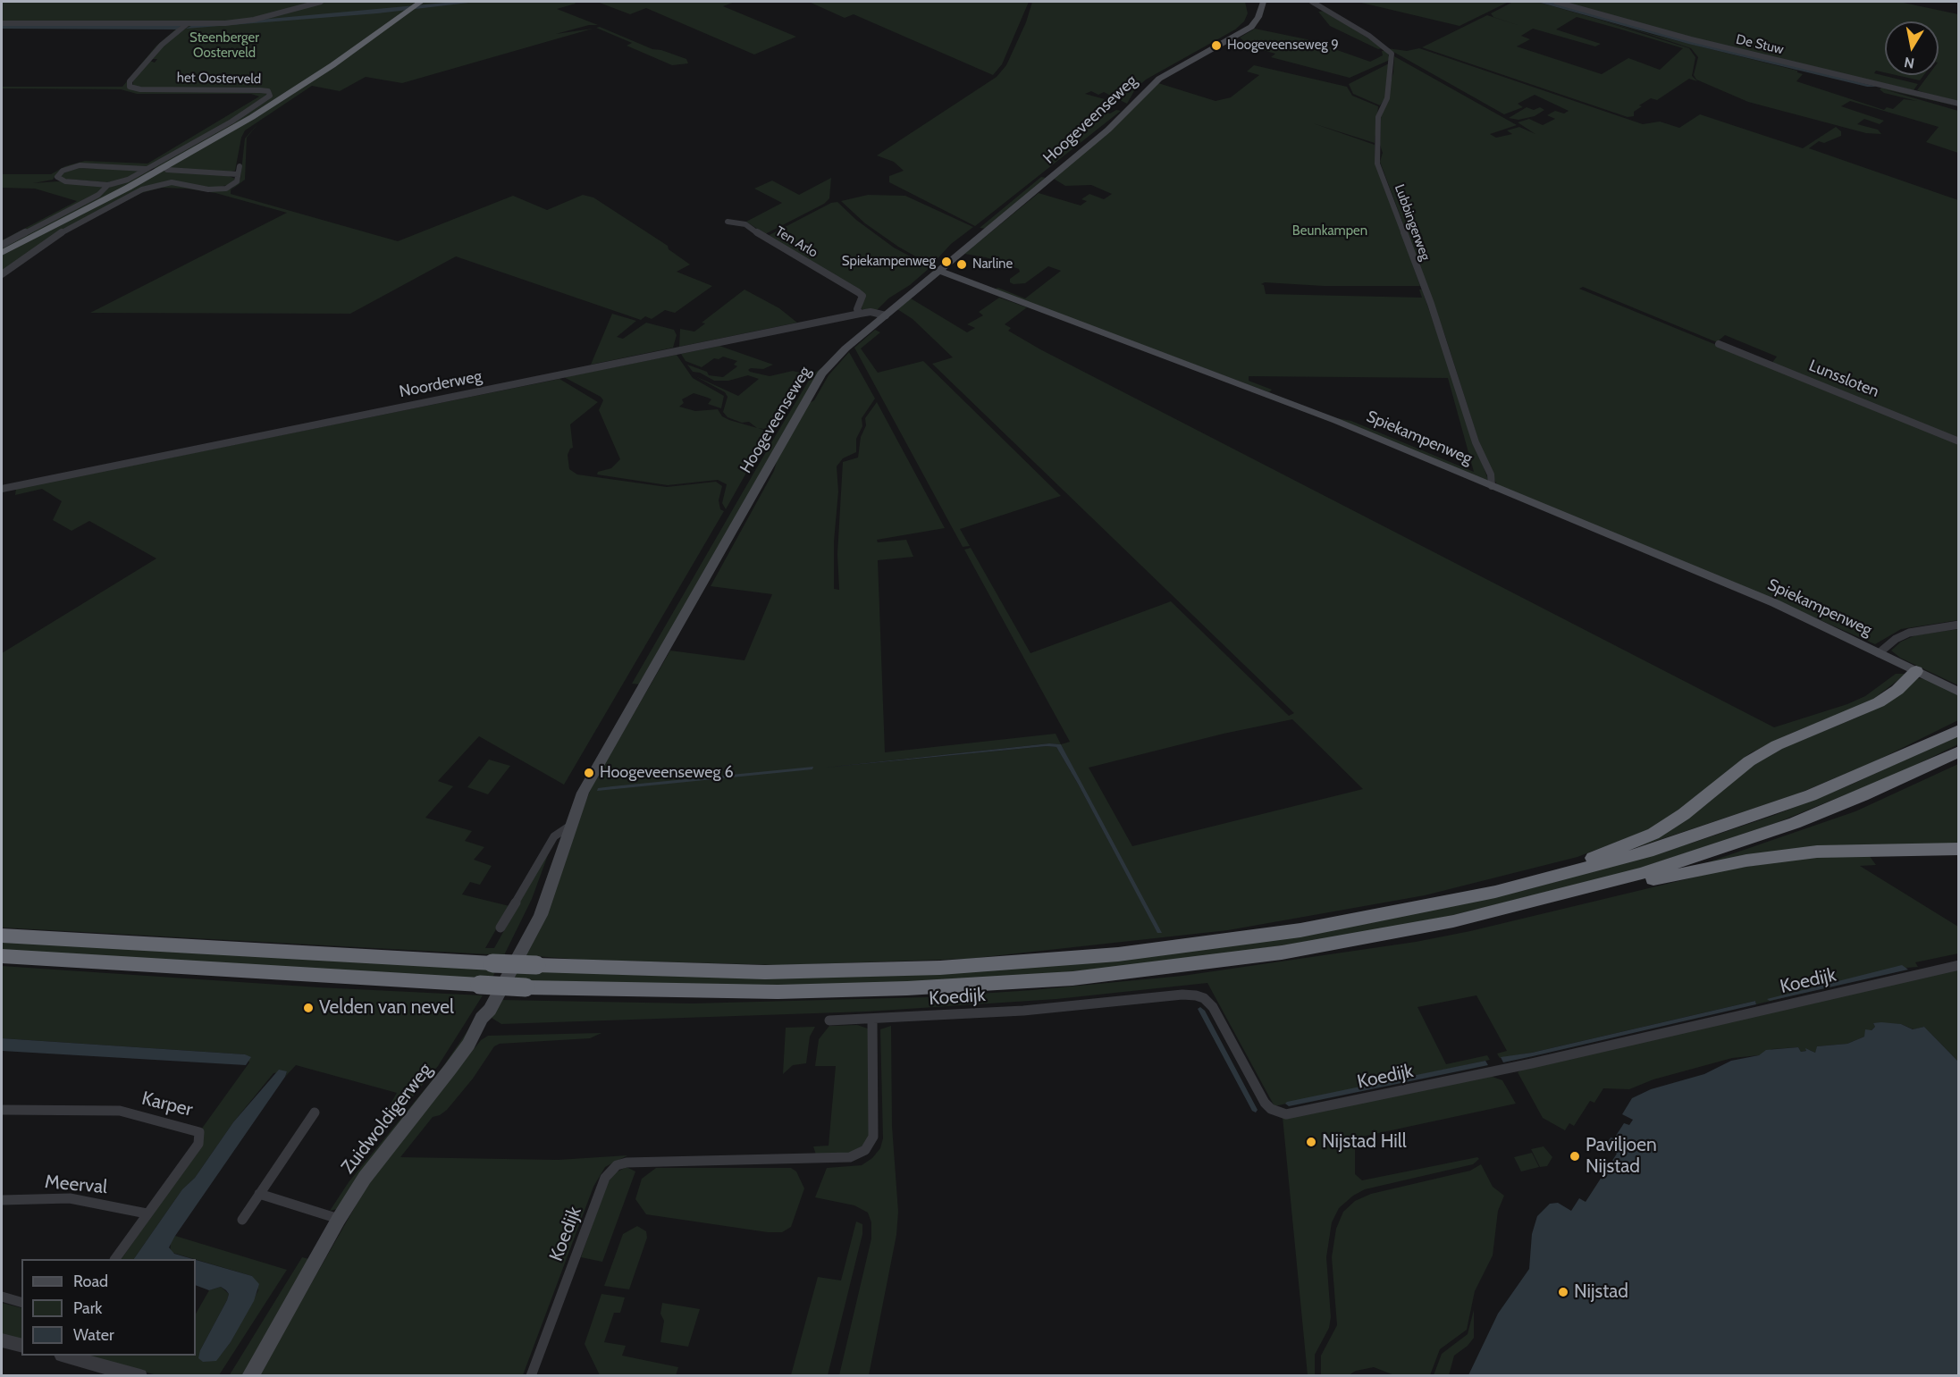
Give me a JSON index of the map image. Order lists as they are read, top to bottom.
{
  "streets": {
    "main road": ["Hoogeveenseweg", "Spiekampenweg", "Zuidwoldigerweg"],
    "street": [
      "De Stuw",
      "het Oosterveld",
      "Lubbingerweg",
      "Ten Arlo",
      "Lunssloten",
      "Noorderweg",
      "Koedijk",
      "Karper",
      "Meerval"
    ]
  },
  "crossings": [
    ["Hoogeveenseweg", "Noorderweg"],
    ["Hoogeveenseweg", "Spiekampenweg"],
    ["Hoogeveenseweg", "Zuidwoldigerweg"],
    ["Lubbingerweg", "Spiekampenweg"],
    ["Ten Arlo", "Noorderweg"],
    ["Karper", "Meerval"]
  ],
  "parks": ["Steenberger Oosterveld", "Beunkampen"],
  "places": [
    "Hoogeveenseweg 9",
    "Spiekampenweg",
    "Narline",
    "Hoogeveenseweg 6",
    "Velden van nevel",
    "Nijstad Hill",
    "Paviljoen Nijstad",
    "Nijstad"
  ],
  "legend": ["Road", "Park", "Water"],
  "north": "bottom"
}
